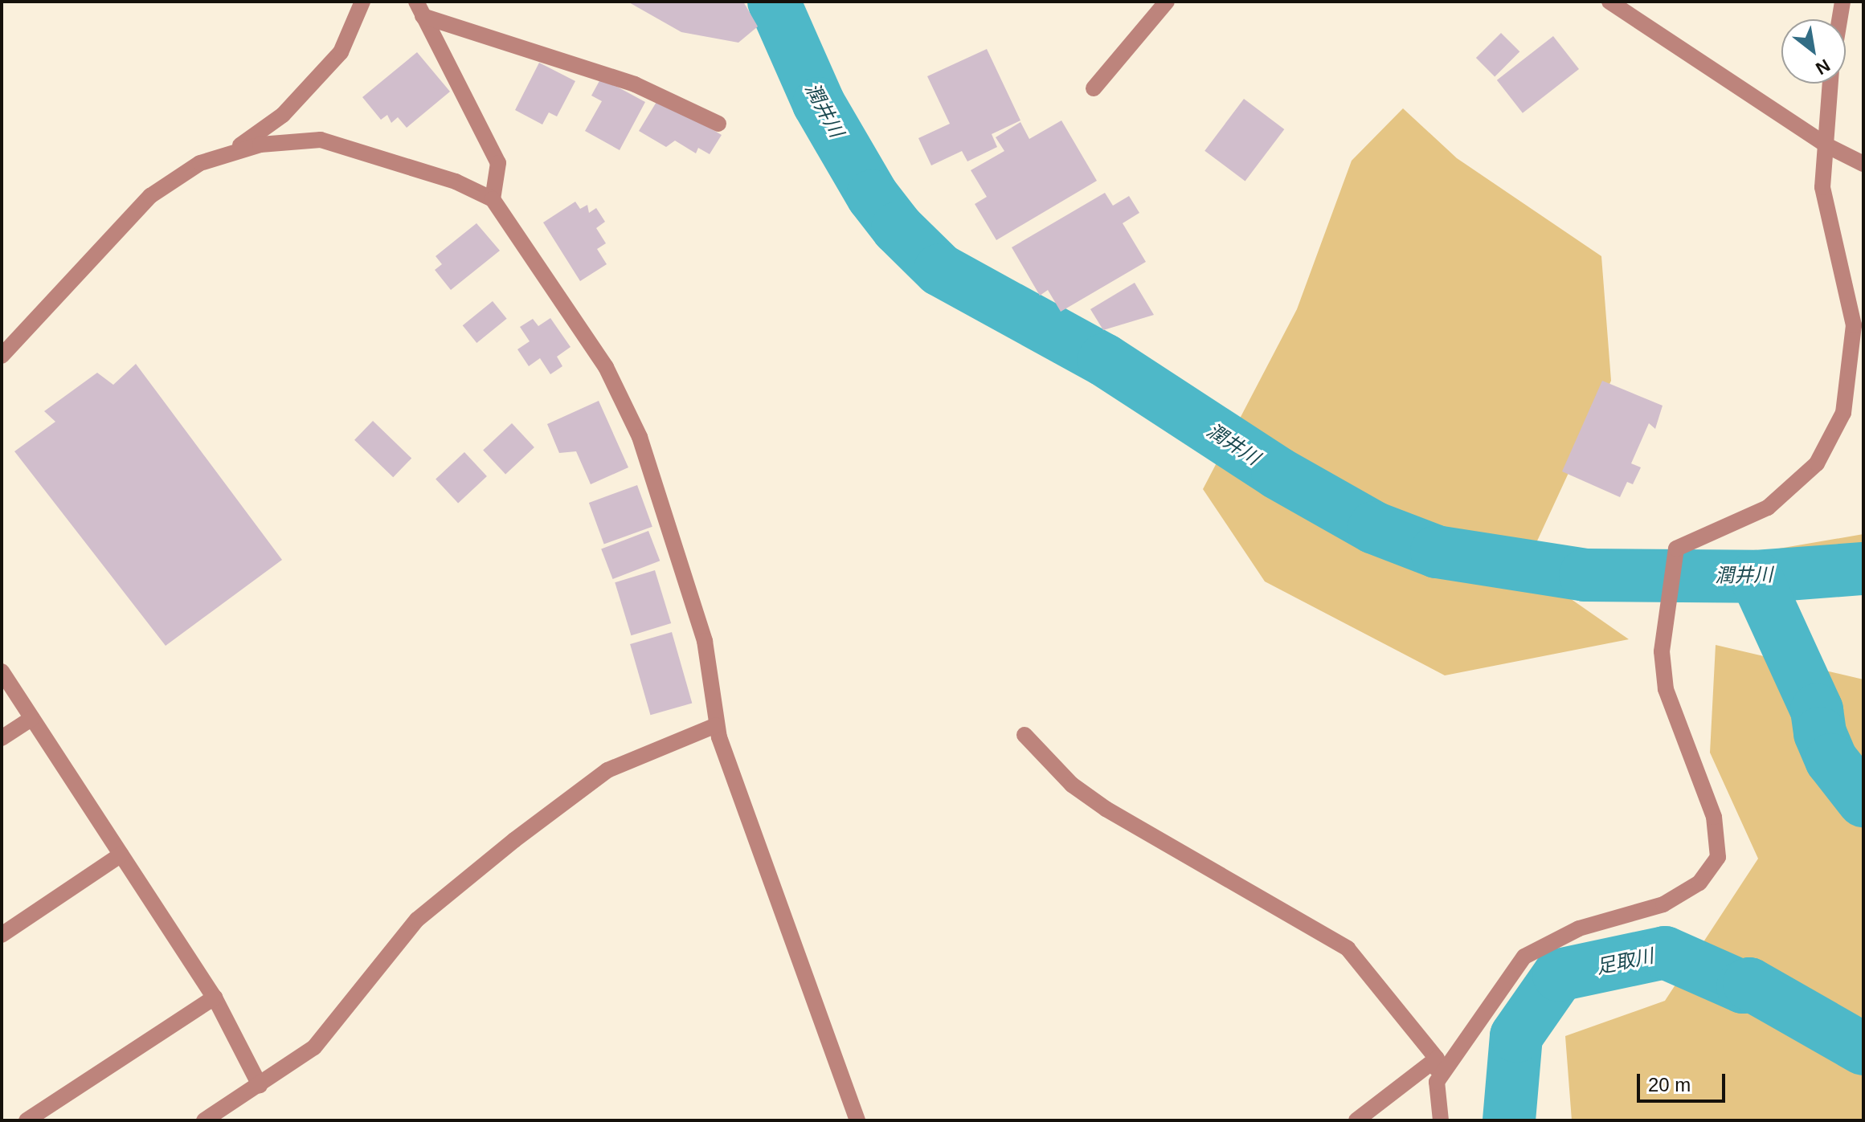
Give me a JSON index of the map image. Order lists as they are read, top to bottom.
{
  "water": ["潤井川", "足取川"],
  "scale_bar": "20 m",
  "north": "bottom right"
}
